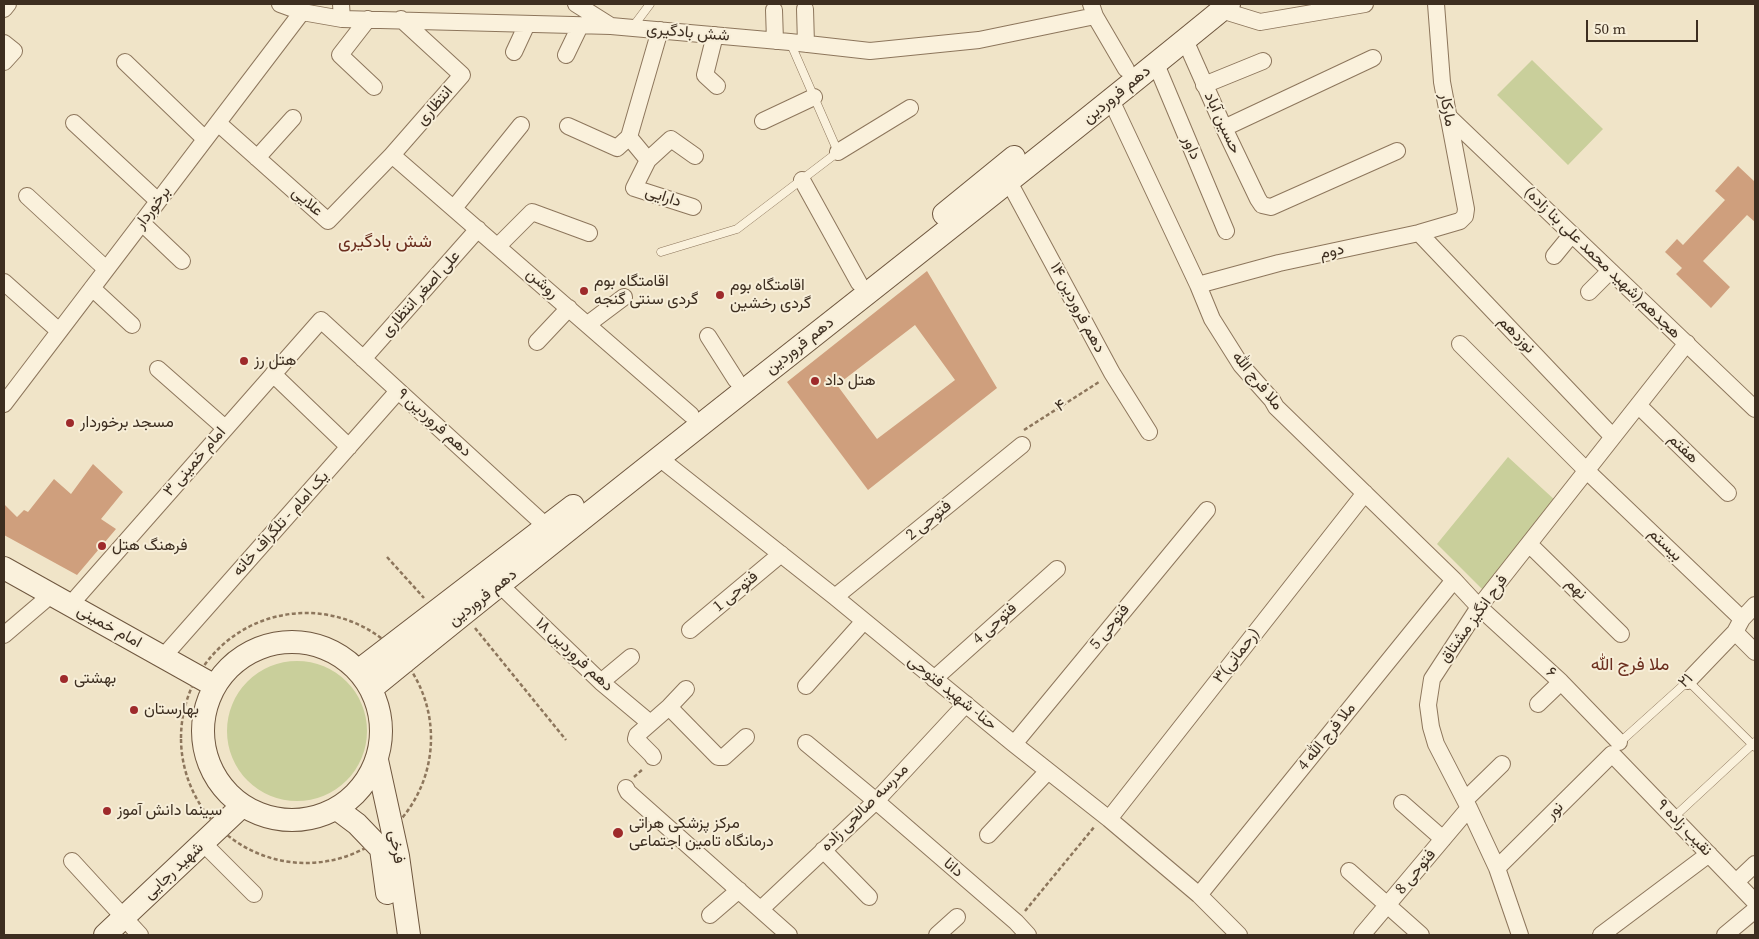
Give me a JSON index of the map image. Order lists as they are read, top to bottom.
{
  "streets": {
    "main road": [
      "دهم فروردین",
      "امام خمینی",
      "فرخی",
      "شهید رجایی"
    ],
    "street": [
      "شش بادگیری",
      "انتظاری",
      "مارکار",
      "حسین آباد",
      "داور",
      "دارایی",
      "علایی",
      "برخوردار",
      "دوم",
      "هجدهم(شهید محمد علی بنا زاده)",
      "روشن",
      "علی اصغر انتظاری",
      "دهم فروردین ۱۴",
      "نوزدهم",
      "ملا فرج الله",
      "دهم فروردین ۹",
      "هفتم",
      "امام خمینی ۳",
      "فتوحی 2",
      "یک امام - تلگراف خانه",
      "بیستم",
      "نهم",
      "فتوحی 1",
      "فرح انگیز مشتاق",
      "فتوحی 4",
      "فتوحی 5",
      "دهم فروردین ۱۸",
      "۳(رحمانی)",
      "۶",
      "۲۱",
      "حنا- شهید فتوحی",
      "4 ملا فرج الله",
      "مدرسه صالحی زاده",
      "نور",
      "نقیب زاده ۹",
      "دانا",
      "فتوحی 8"
    ],
    "path": ["۴"]
  },
  "crossings": [
    ["شش بادگیری", "انتظاری"],
    ["شش بادگیری", "برخوردار"],
    ["دهم فروردین", "حسین آباد"],
    ["دهم فروردین", "داور"],
    ["دهم فروردین", "روشن"],
    ["دهم فروردین", "دهم فروردین ۱۴"],
    ["دهم فروردین", "ملا فرج الله"],
    ["دهم فروردین", "دهم فروردین ۹"],
    ["دهم فروردین", "دهم فروردین ۱۸"],
    ["دهم فروردین", "حنا- شهید فتوحی"],
    ["انتظاری", "علایی"],
    ["انتظاری", "روشن"],
    ["مارکار", "دوم"],
    ["مارکار", "هجدهم(شهید محمد علی بنا زاده)"],
    ["علایی", "برخوردار"],
    ["علایی", "روشن"],
    ["دوم", "نوزدهم"],
    ["دوم", "ملا فرج الله"],
    ["هجدهم(شهید محمد علی بنا زاده)", "فرح انگیز مشتاق"],
    ["روشن", "علی اصغر انتظاری"],
    ["علی اصغر انتظاری", "دهم فروردین ۹"],
    ["دهم فروردین ۱۴", "۴"],
    ["نوزدهم", "فرح انگیز مشتاق"],
    ["ملا فرج الله", "فرح انگیز مشتاق"],
    ["ملا فرج الله", "۳(رحمانی)"],
    ["ملا فرج الله", "۶"],
    ["ملا فرج الله", "4 ملا فرج الله"],
    ["۴", "فتوحی 2"],
    ["دهم فروردین ۹", "امام خمینی ۳"],
    ["دهم فروردین ۹", "یک امام - تلگراف خانه"],
    ["هفتم", "فرح انگیز مشتاق"],
    ["امام خمینی ۳", "امام خمینی"],
    ["فتوحی 2", "حنا- شهید فتوحی"],
    ["یک امام - تلگراف خانه", "امام خمینی"],
    ["بیستم", "فرح انگیز مشتاق"],
    ["بیستم", "۲۱"],
    ["نهم", "فرح انگیز مشتاق"],
    ["فتوحی 1", "حنا- شهید فتوحی"],
    ["فرح انگیز مشتاق", "۶"],
    ["فرح انگیز مشتاق", "نور"],
    ["فرح انگیز مشتاق", "فتوحی 8"],
    ["فتوحی 4", "حنا- شهید فتوحی"],
    ["فتوحی 5", "حنا- شهید فتوحی"],
    ["۳(رحمانی)", "حنا- شهید فتوحی"],
    ["۶", "۲۱"],
    ["۶", "نور"],
    ["۶", "نقیب زاده ۹"],
    ["۲۱", "نور"],
    ["۲۱", "نقیب زاده ۹"],
    ["حنا- شهید فتوحی", "4 ملا فرج الله"],
    ["حنا- شهید فتوحی", "مدرسه صالحی زاده"],
    ["مدرسه صالحی زاده", "دانا"],
    ["نور", "نقیب زاده ۹"]
  ],
  "districts": ["شش بادگیری", "ملا فرج الله"],
  "places": [
    "اقامتگاه بوم گردی سنتی گنجه",
    "اقامتگاه بوم گردی رخشین",
    "هتل رز",
    "هتل داد",
    "مسجد برخوردار",
    "فرهنگ هتل",
    "بهشتی",
    "بهارستان",
    "سینما دانش آموز",
    "مرکز پزشکی هراتی درمانگاه تامین اجتماعی"
  ],
  "scale_bar": "50 m"
}
